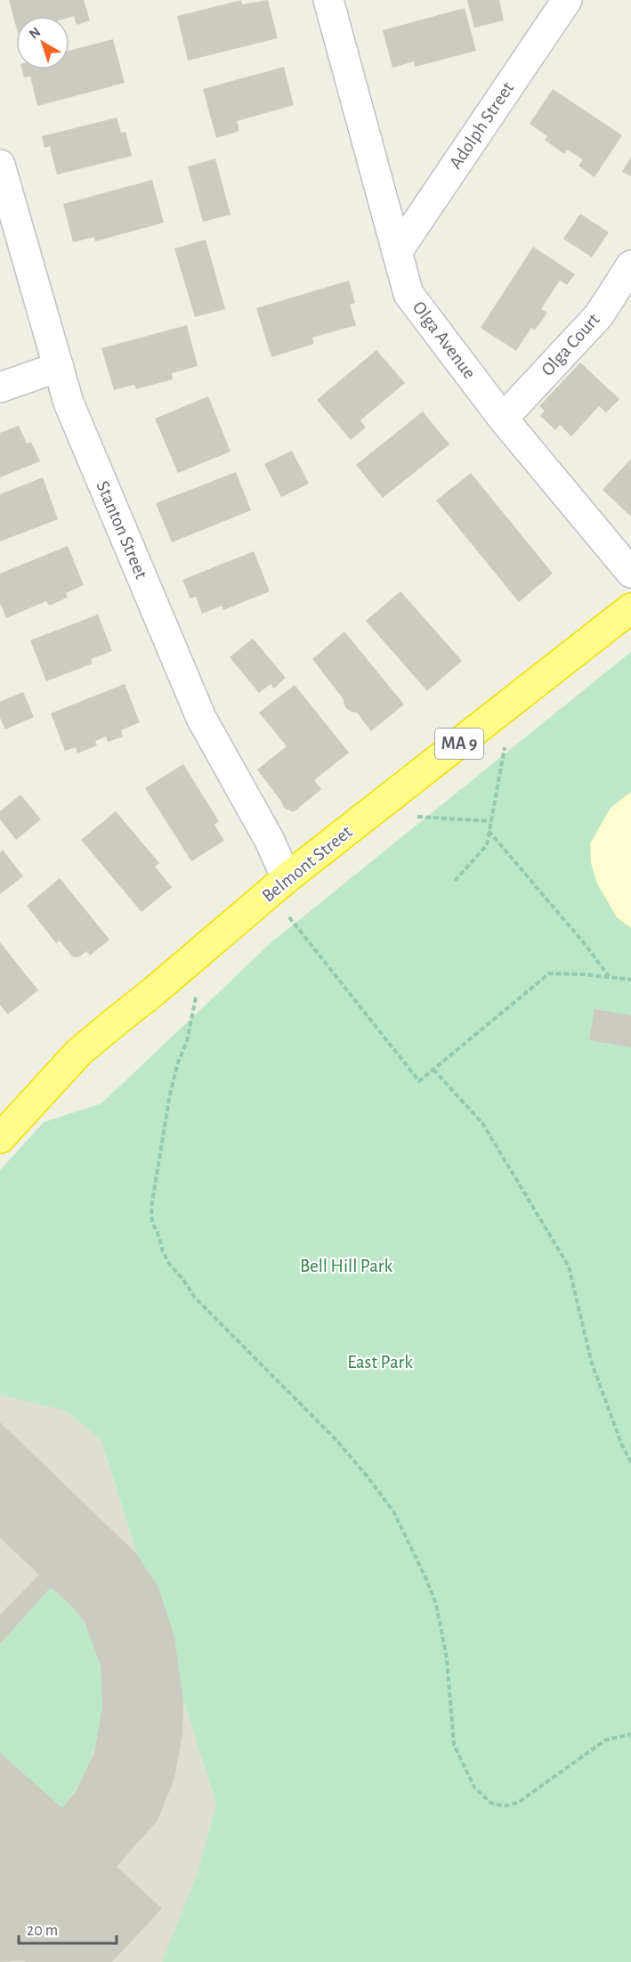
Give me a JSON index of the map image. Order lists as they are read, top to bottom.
{
  "streets": {
    "highway": ["MA 9", "Belmont Street"],
    "street": [
      "Adolph Street",
      "Olga Avenue",
      "Olga Court",
      "Stanton Street"
    ]
  },
  "crossings": [
    ["Adolph Street", "Olga Avenue"],
    ["Olga Avenue", "Olga Court"],
    ["Stanton Street", "Belmont Street"]
  ],
  "parks": ["Bell Hill Park", "East Park"],
  "scale_bar": "20 m",
  "north": "top left"
}
